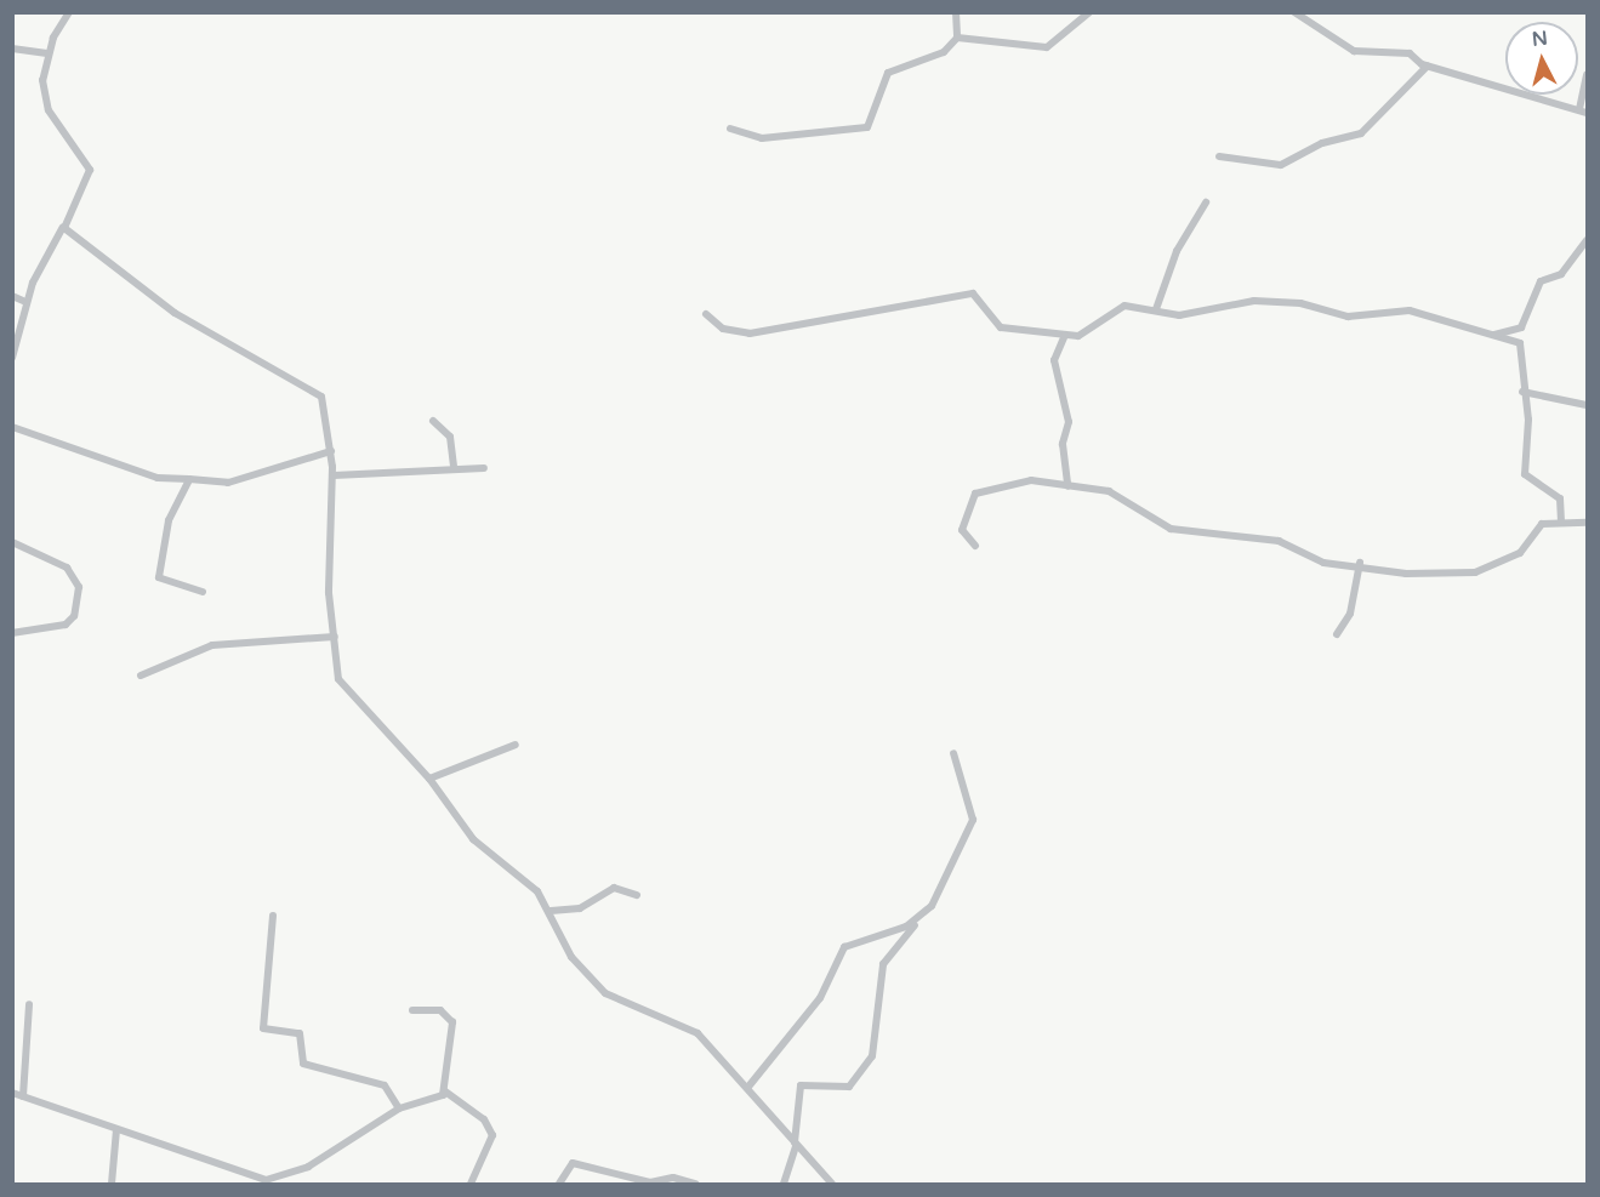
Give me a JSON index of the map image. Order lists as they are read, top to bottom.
{
  "north": "top"
}
